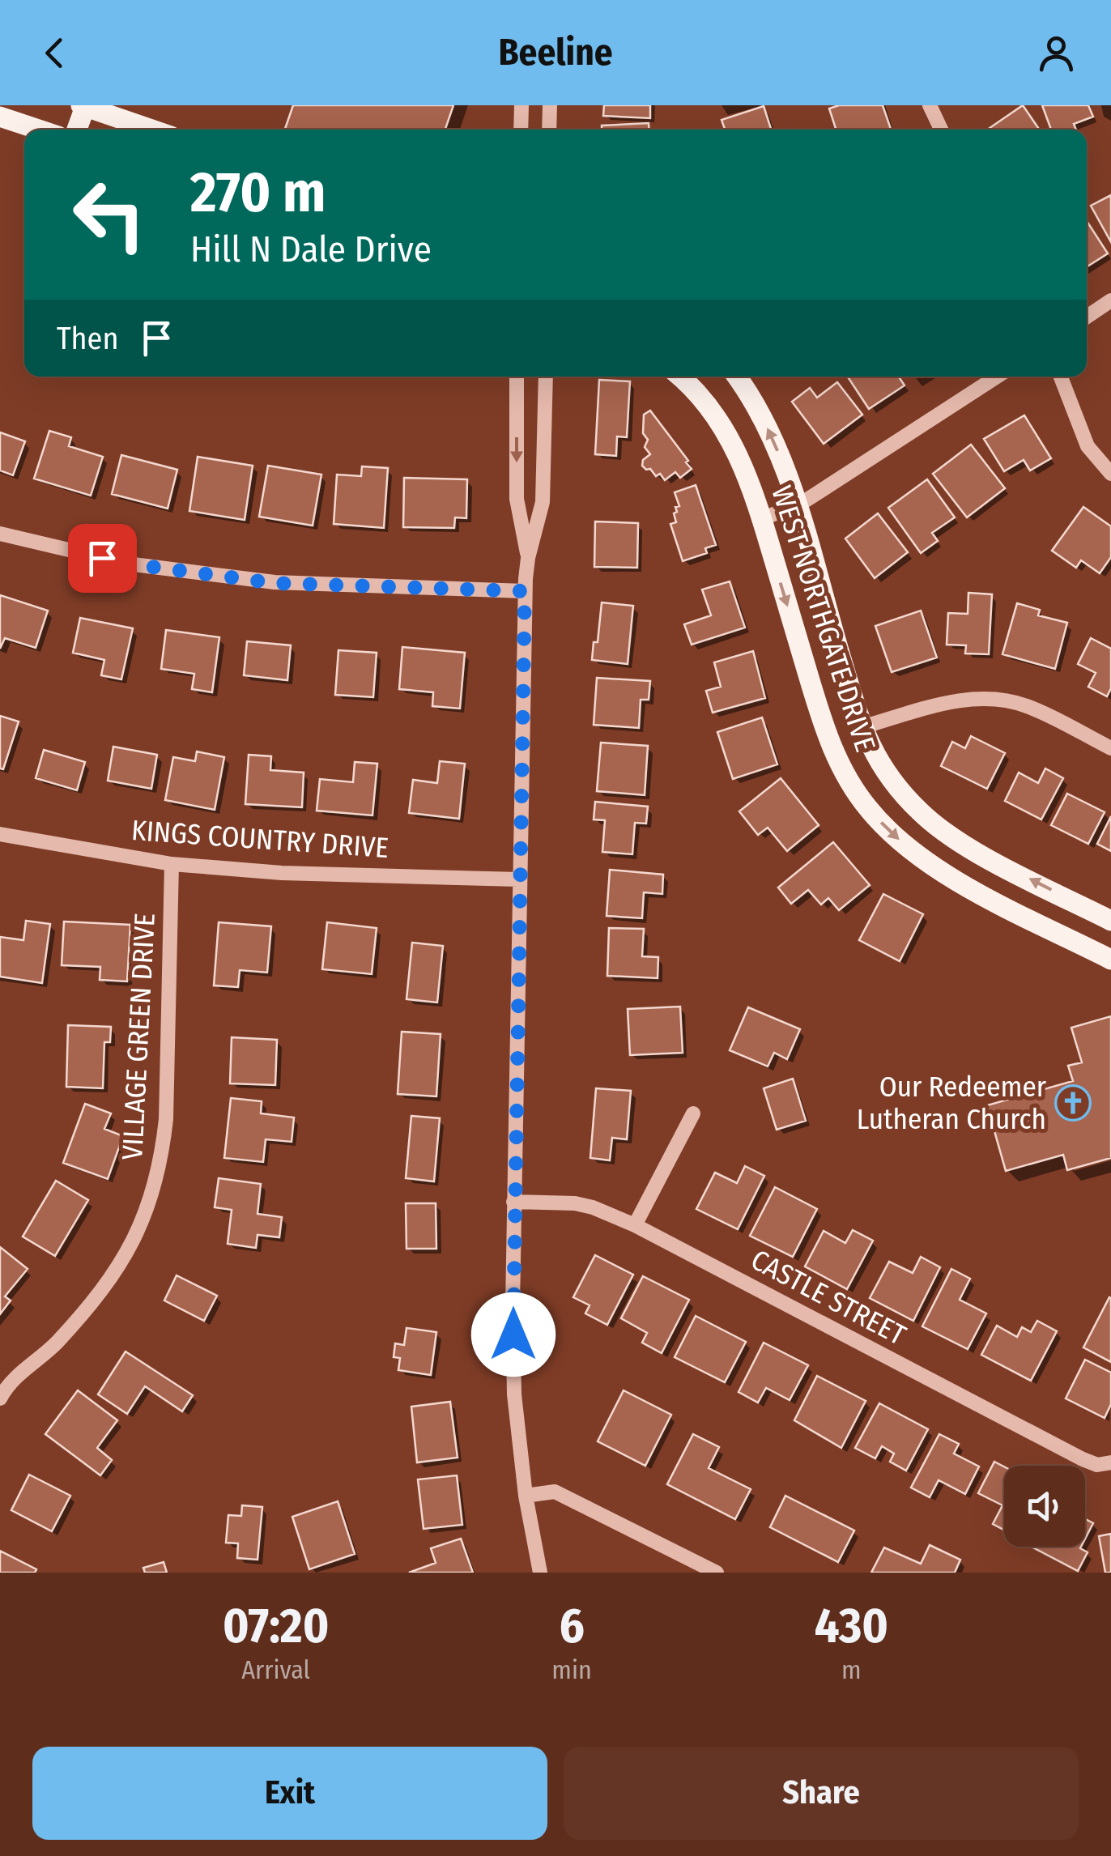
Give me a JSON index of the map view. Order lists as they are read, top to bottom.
{
  "streets": {
    "main road": ["WEST NORTHGATE DRIVE"],
    "street": ["KINGS COUNTRY DRIVE", "VILLAGE GREEN DRIVE", "CASTLE STREET"]
  },
  "crossings": [
    ["KINGS COUNTRY DRIVE", "VILLAGE GREEN DRIVE"]
  ],
  "places": {
    "church": ["Our Redeemer Lutheran Church"]
  },
  "page": {
    "header": "Beeline",
    "turn": ["270 m", "Hill N Dale Drive"],
    "then": "Then",
    "eta": [
      "07:20",
      "Arrival",
      "6",
      "min",
      "430",
      "m"
    ],
    "buttons": ["Exit", "Share"]
  }
}
